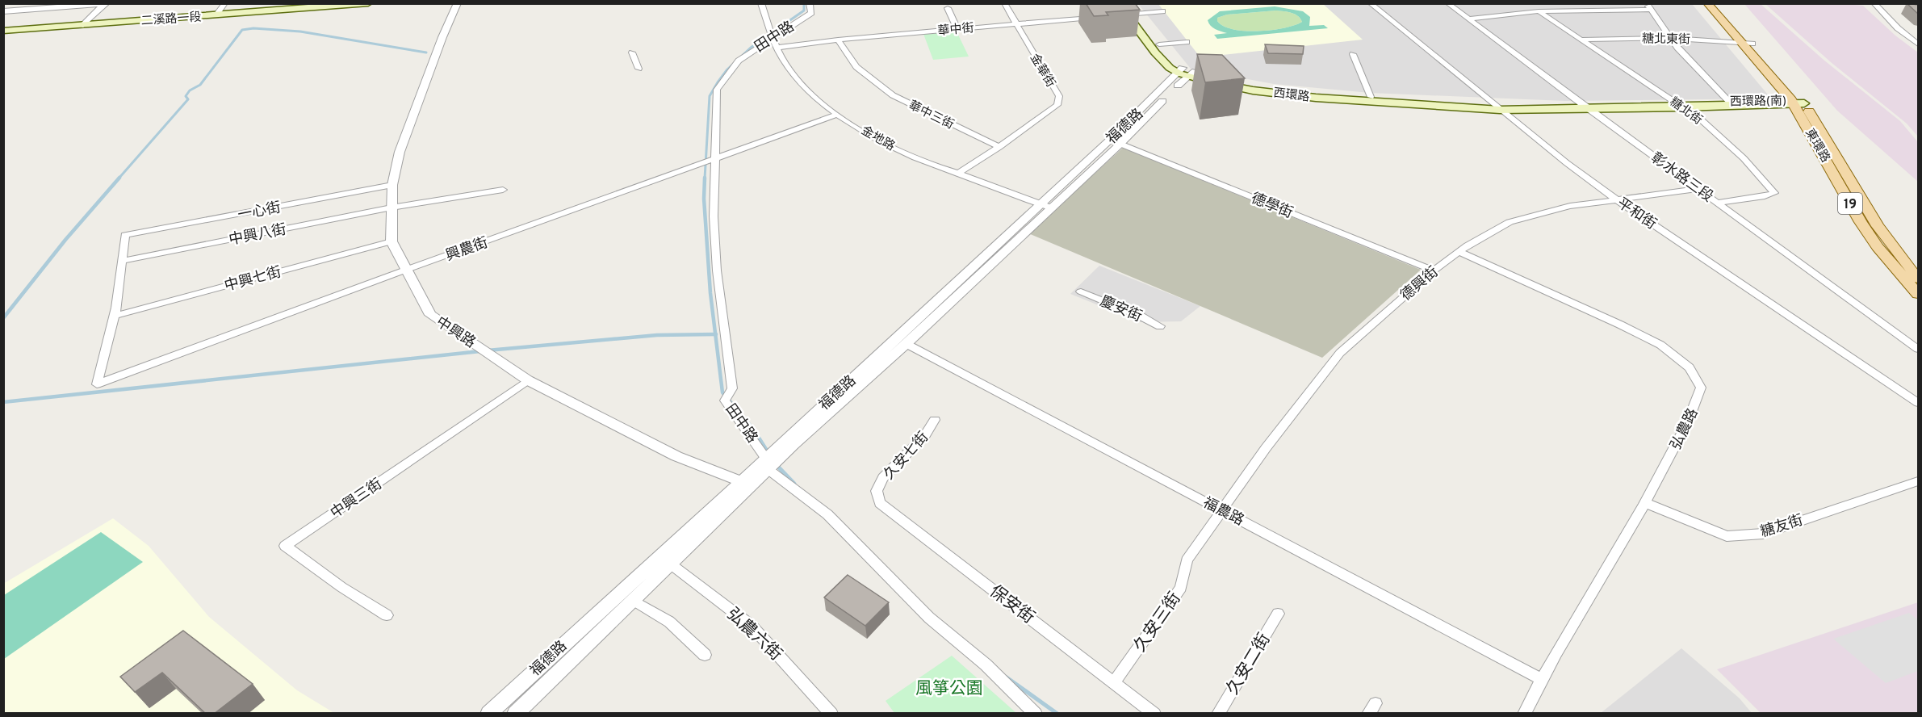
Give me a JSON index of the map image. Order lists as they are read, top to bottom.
{
  "streets": {
    "main road": [
      "二溪路一段",
      "西環路",
      "西環路(南)",
      "東環路",
      "19"
    ],
    "street": [
      "華中街",
      "田中路",
      "糖北東街",
      "金華街",
      "糖北街",
      "華中三街",
      "福德路",
      "金地路",
      "彰水路三段",
      "德學街",
      "一心街",
      "平和街",
      "中興八街",
      "興農街",
      "中興七街",
      "德興街",
      "慶安街",
      "中興路",
      "弘農路",
      "久安七街",
      "中興三街",
      "福農路",
      "糖友街",
      "保安街",
      "久安三街",
      "弘農六街",
      "久安二街"
    ]
  },
  "crossings": [
    ["華中街", "金華街"],
    ["華中街", "華中三街"],
    ["華中街", "金地路"],
    ["田中路", "福德路"],
    ["田中路", "金地路"],
    ["田中路", "興農街"],
    ["糖北東街", "糖北街"],
    ["糖北東街", "東環路"],
    ["金華街", "華中三街"],
    ["西環路", "西環路(南)"],
    ["西環路", "福德路"],
    ["西環路", "平和街"],
    ["西環路(南)", "糖北街"],
    ["西環路(南)", "東環路"],
    ["西環路(南)", "彰水路三段"],
    ["西環路(南)", "平和街"],
    ["糖北街", "彰水路三段"],
    ["福德路", "金地路"],
    ["福德路", "德學街"],
    ["福德路", "中興路"],
    ["福德路", "福農路"],
    ["福德路", "弘農六街"],
    ["金地路", "興農街"],
    ["彰水路三段", "德興街"],
    ["德學街", "德興街"],
    ["一心街", "中興八街"],
    ["一心街", "中興路"],
    ["平和街", "德興街"],
    ["中興八街", "中興路"],
    ["興農街", "中興七街"],
    ["興農街", "中興路"],
    ["中興七街", "中興路"],
    ["德興街", "弘農路"],
    ["德興街", "福農路"],
    ["德興街", "久安三街"],
    ["中興路", "中興三街"],
    ["弘農路", "福農路"],
    ["弘農路", "糖友街"],
    ["久安七街", "保安街"],
    ["福農路", "久安三街"],
    ["保安街", "久安三街"]
  ],
  "parks": ["風箏公園"]
}
